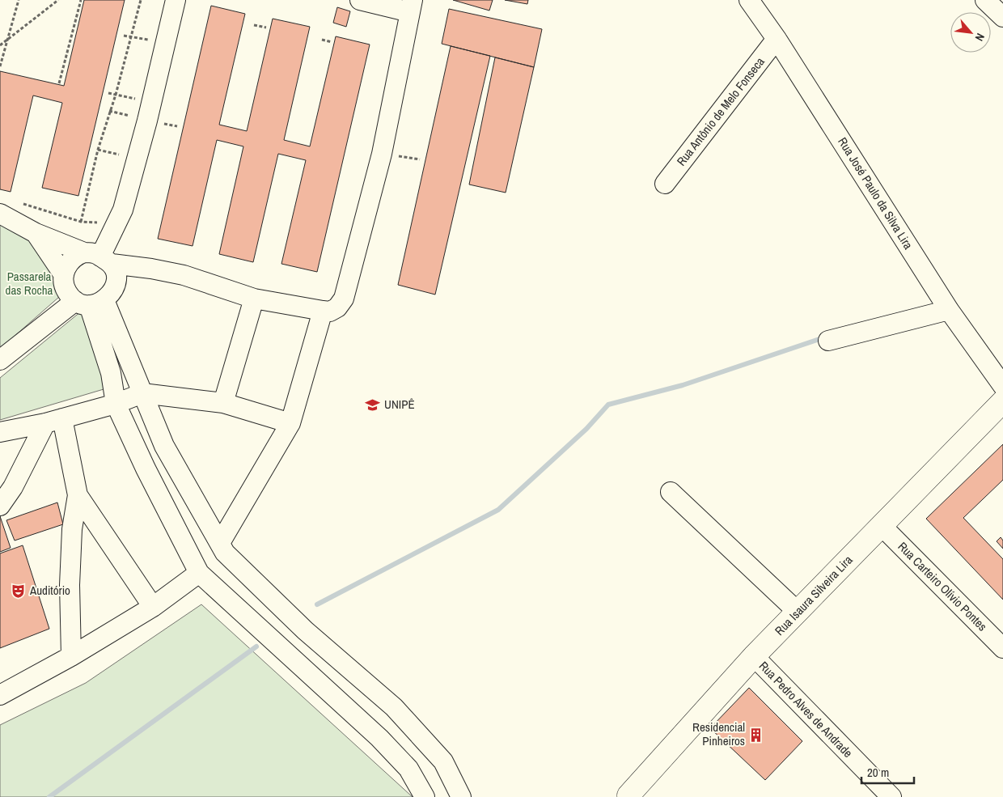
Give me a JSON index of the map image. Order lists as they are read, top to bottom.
{
  "streets": {
    "main road": ["Rua Isaura Silveira Lira"],
    "street": [
      "Rua Antônio de Melo Fonseca",
      "Rua José Paulo da Silva Lira",
      "Rua Carteiro Olívio Pontes",
      "Rua Pedro Alves de Andrade"
    ]
  },
  "crossings": [
    ["Rua Antônio de Melo Fonseca", "Rua José Paulo da Silva Lira"],
    ["Rua Carteiro Olívio Pontes", "Rua Isaura Silveira Lira"],
    ["Rua Isaura Silveira Lira", "Rua Pedro Alves de Andrade"]
  ],
  "parks": ["Passarela das Rocha"],
  "places": {
    "school or university": ["UNIPÊ"],
    "theatre": ["Auditório"],
    "building": ["Residencial Pinheiros"]
  },
  "scale_bar": "20 m",
  "north": "bottom right"
}
